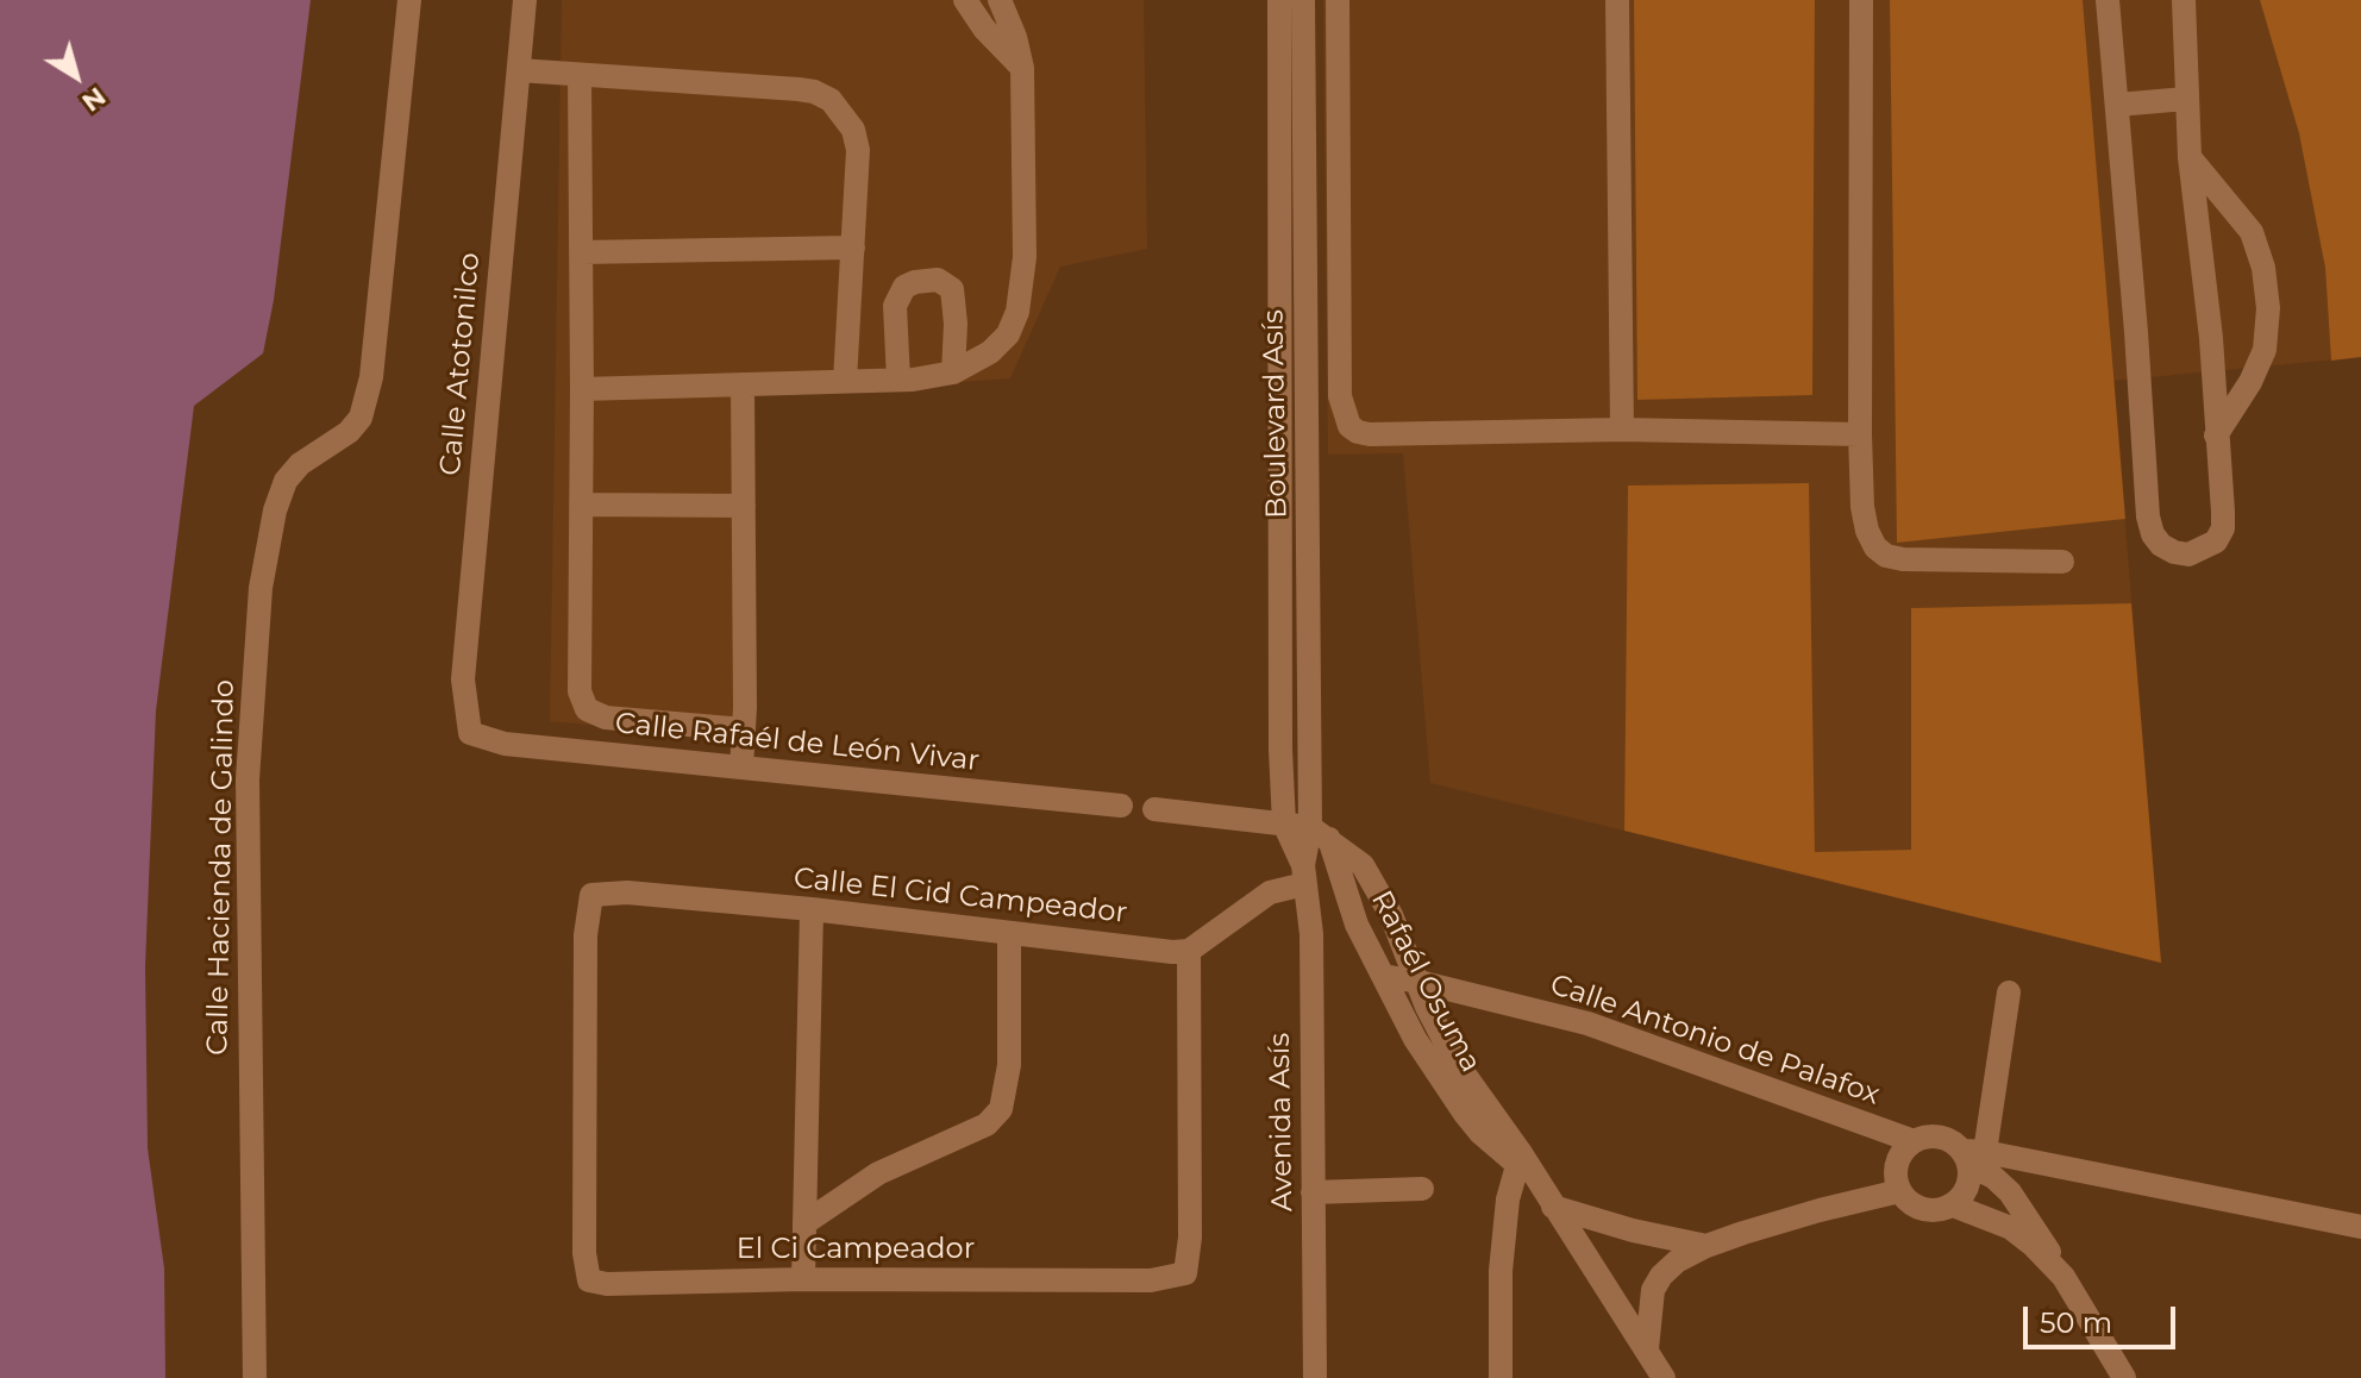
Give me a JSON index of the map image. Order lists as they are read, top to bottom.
{
  "streets": {
    "street": [
      "Calle Atotonilco",
      "Boulevard Asís",
      "Calle Rafaél de León Vivar",
      "Calle Hacienda de Galindo",
      "Calle El Cid Campeador",
      "Rafaél Osuma",
      "Calle Antonio de Palafox",
      "Avenida Asís",
      "El Ci Campeador"
    ]
  },
  "crossings": [
    ["Calle Atotonilco", "Calle Rafaél de León Vivar"],
    ["Boulevard Asís", "Rafaél Osuma"],
    ["Boulevard Asís", "Avenida Asís"],
    ["Calle El Cid Campeador", "El Ci Campeador"],
    ["Rafaél Osuma", "Calle Antonio de Palafox"],
    ["Rafaél Osuma", "Avenida Asís"]
  ],
  "scale_bar": "50 m",
  "north": "bottom right"
}
